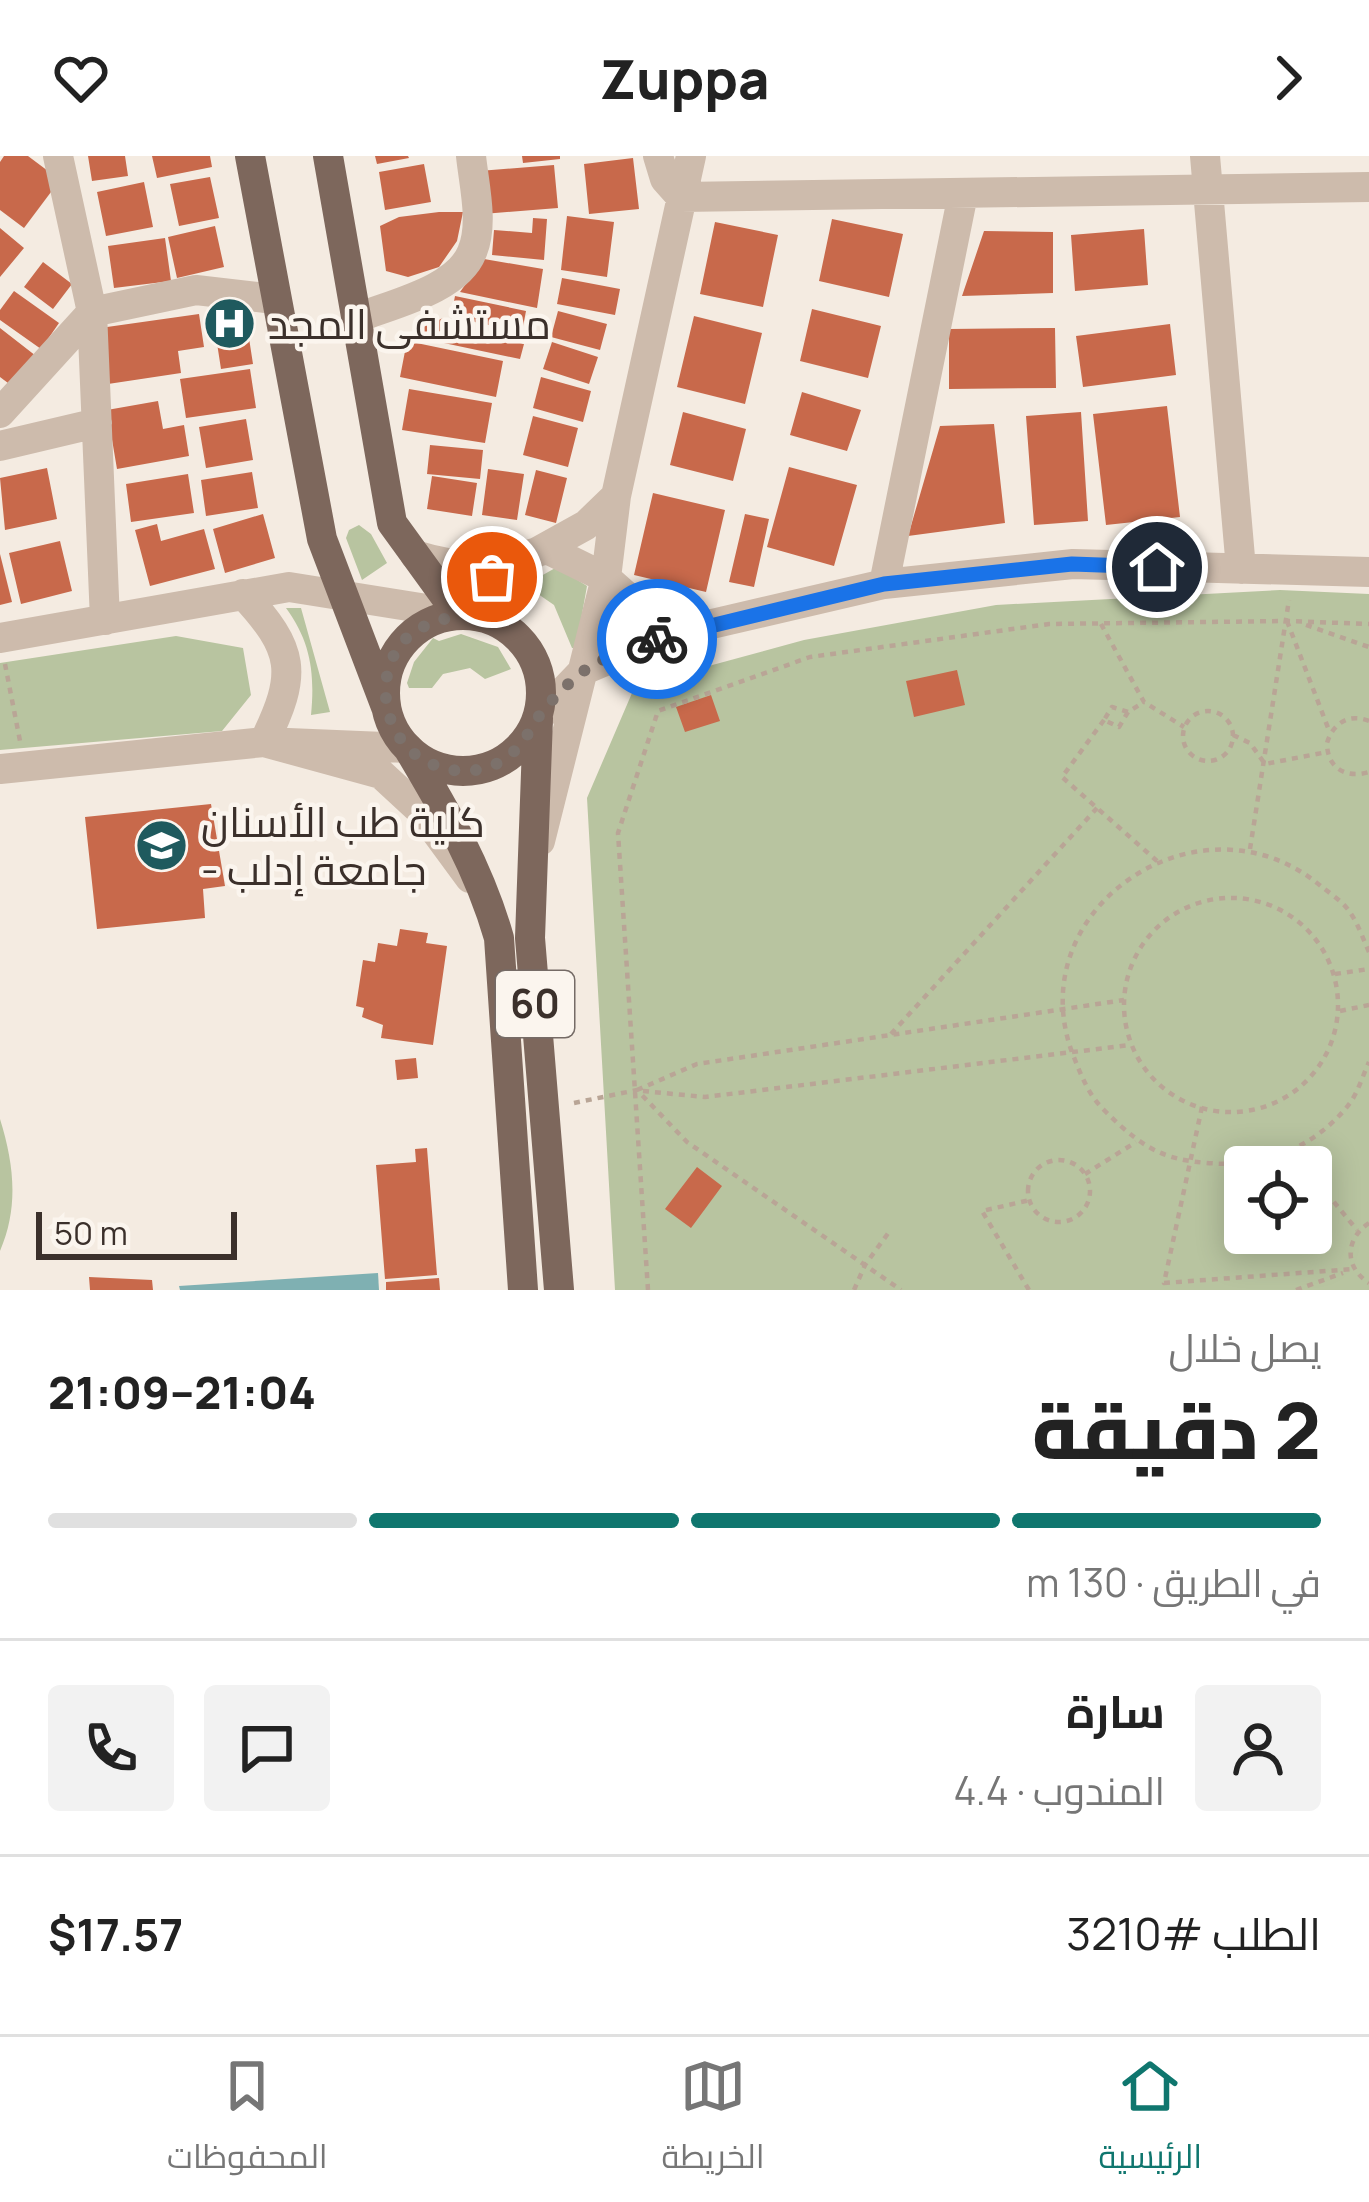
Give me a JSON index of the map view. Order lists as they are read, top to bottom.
{
  "streets": {
    "main road": ["60"]
  },
  "places": {
    "hospital": ["مستشفى المجد"],
    "school or university": ["كلية طب الأسنان - جامعة إدلب"]
  },
  "scale_bar": "50 m",
  "page": {
    "header": "Zuppa",
    "scale": "50 m",
    "heading": ["2 دقيقة", "يصل خلال", "21:04–21:09"],
    "panel": [
      "سارة",
      "المندوب · 4.4",
      "الطلب #3210",
      "$17.57"
    ],
    "bar": "في الطريق · 130 m",
    "tabs": ["الرئيسية", "الخريطة", "المحفوظات"]
  }
}
